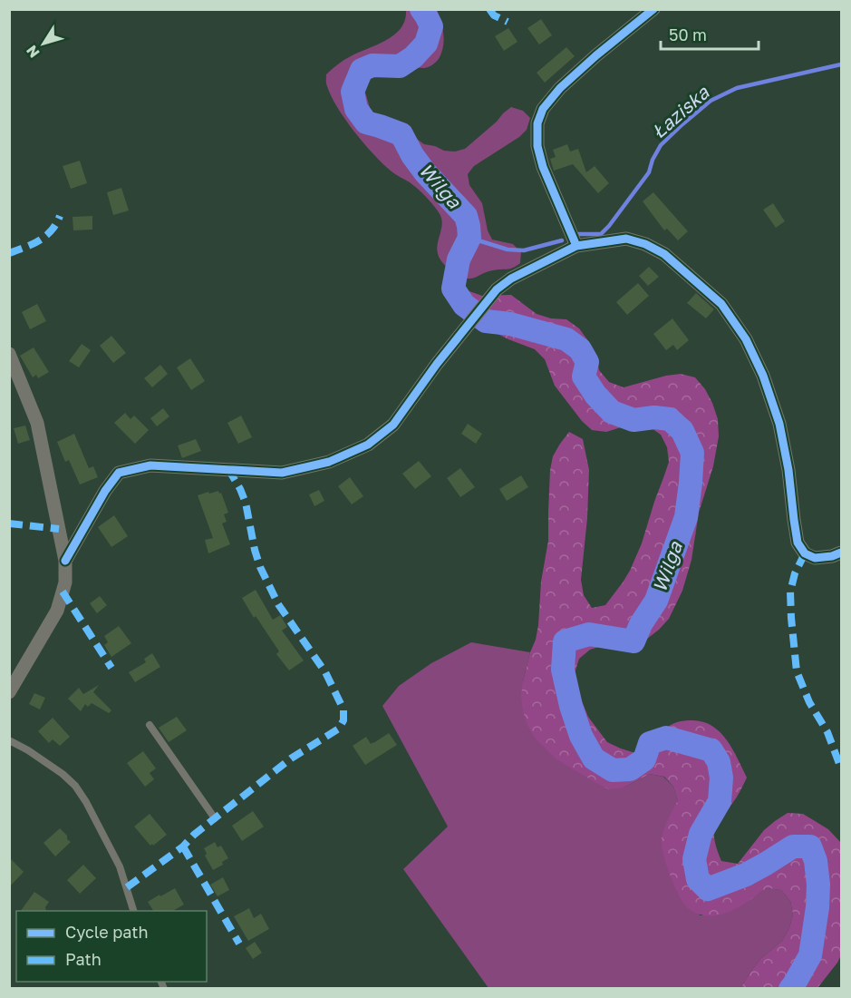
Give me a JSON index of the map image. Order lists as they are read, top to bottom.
{
  "water": ["Łaziska", "Wilga"],
  "legend": ["Cycle path", "Path"],
  "scale_bar": "50 m",
  "north": "bottom left"
}
